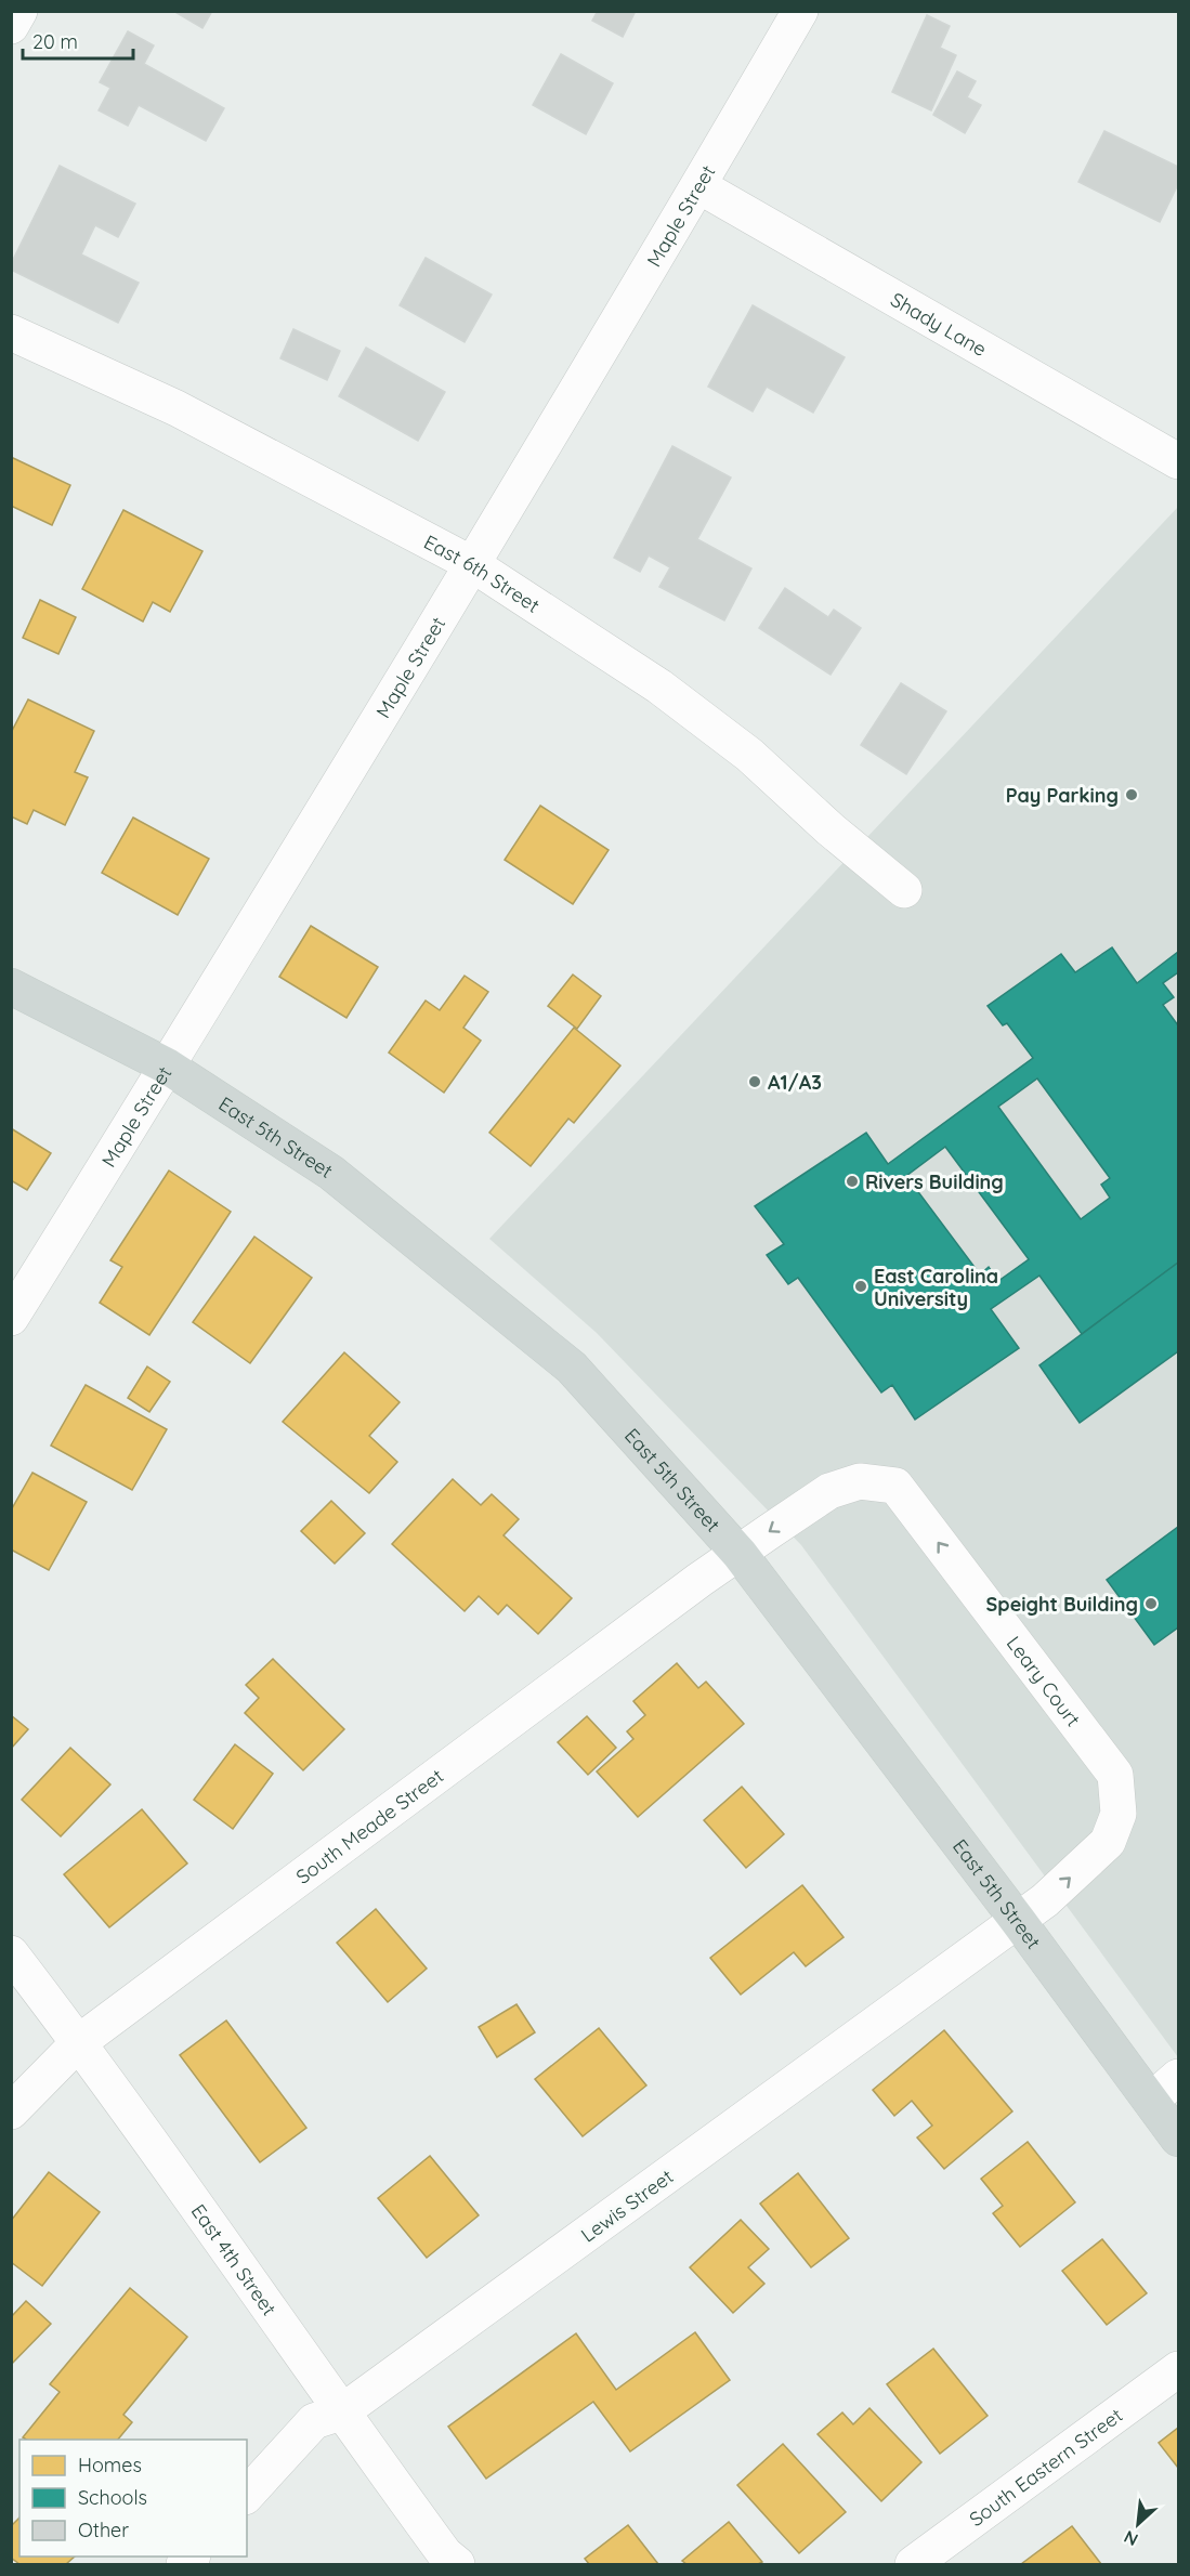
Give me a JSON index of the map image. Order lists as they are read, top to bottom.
{
  "streets": {
    "main road": ["East 5th Street"],
    "street": [
      "Maple Street",
      "Shady Lane",
      "East 6th Street",
      "Leary Court",
      "South Meade Street",
      "Lewis Street",
      "East 4th Street",
      "South Eastern Street"
    ]
  },
  "crossings": [
    ["Maple Street", "Shady Lane"],
    ["Maple Street", "East 6th Street"],
    ["Maple Street", "East 5th Street"],
    ["East 5th Street", "Leary Court"],
    ["East 5th Street", "South Meade Street"],
    ["East 5th Street", "Lewis Street"],
    ["Leary Court", "South Meade Street"],
    ["Leary Court", "Lewis Street"],
    ["South Meade Street", "East 4th Street"],
    ["Lewis Street", "East 4th Street"]
  ],
  "places": [
    "Pay Parking",
    "A1/A3",
    "Rivers Building",
    "East Carolina University",
    "Speight Building"
  ],
  "legend": ["Homes", "Schools", "Other"],
  "scale_bar": "20 m",
  "north": "bottom left"
}
